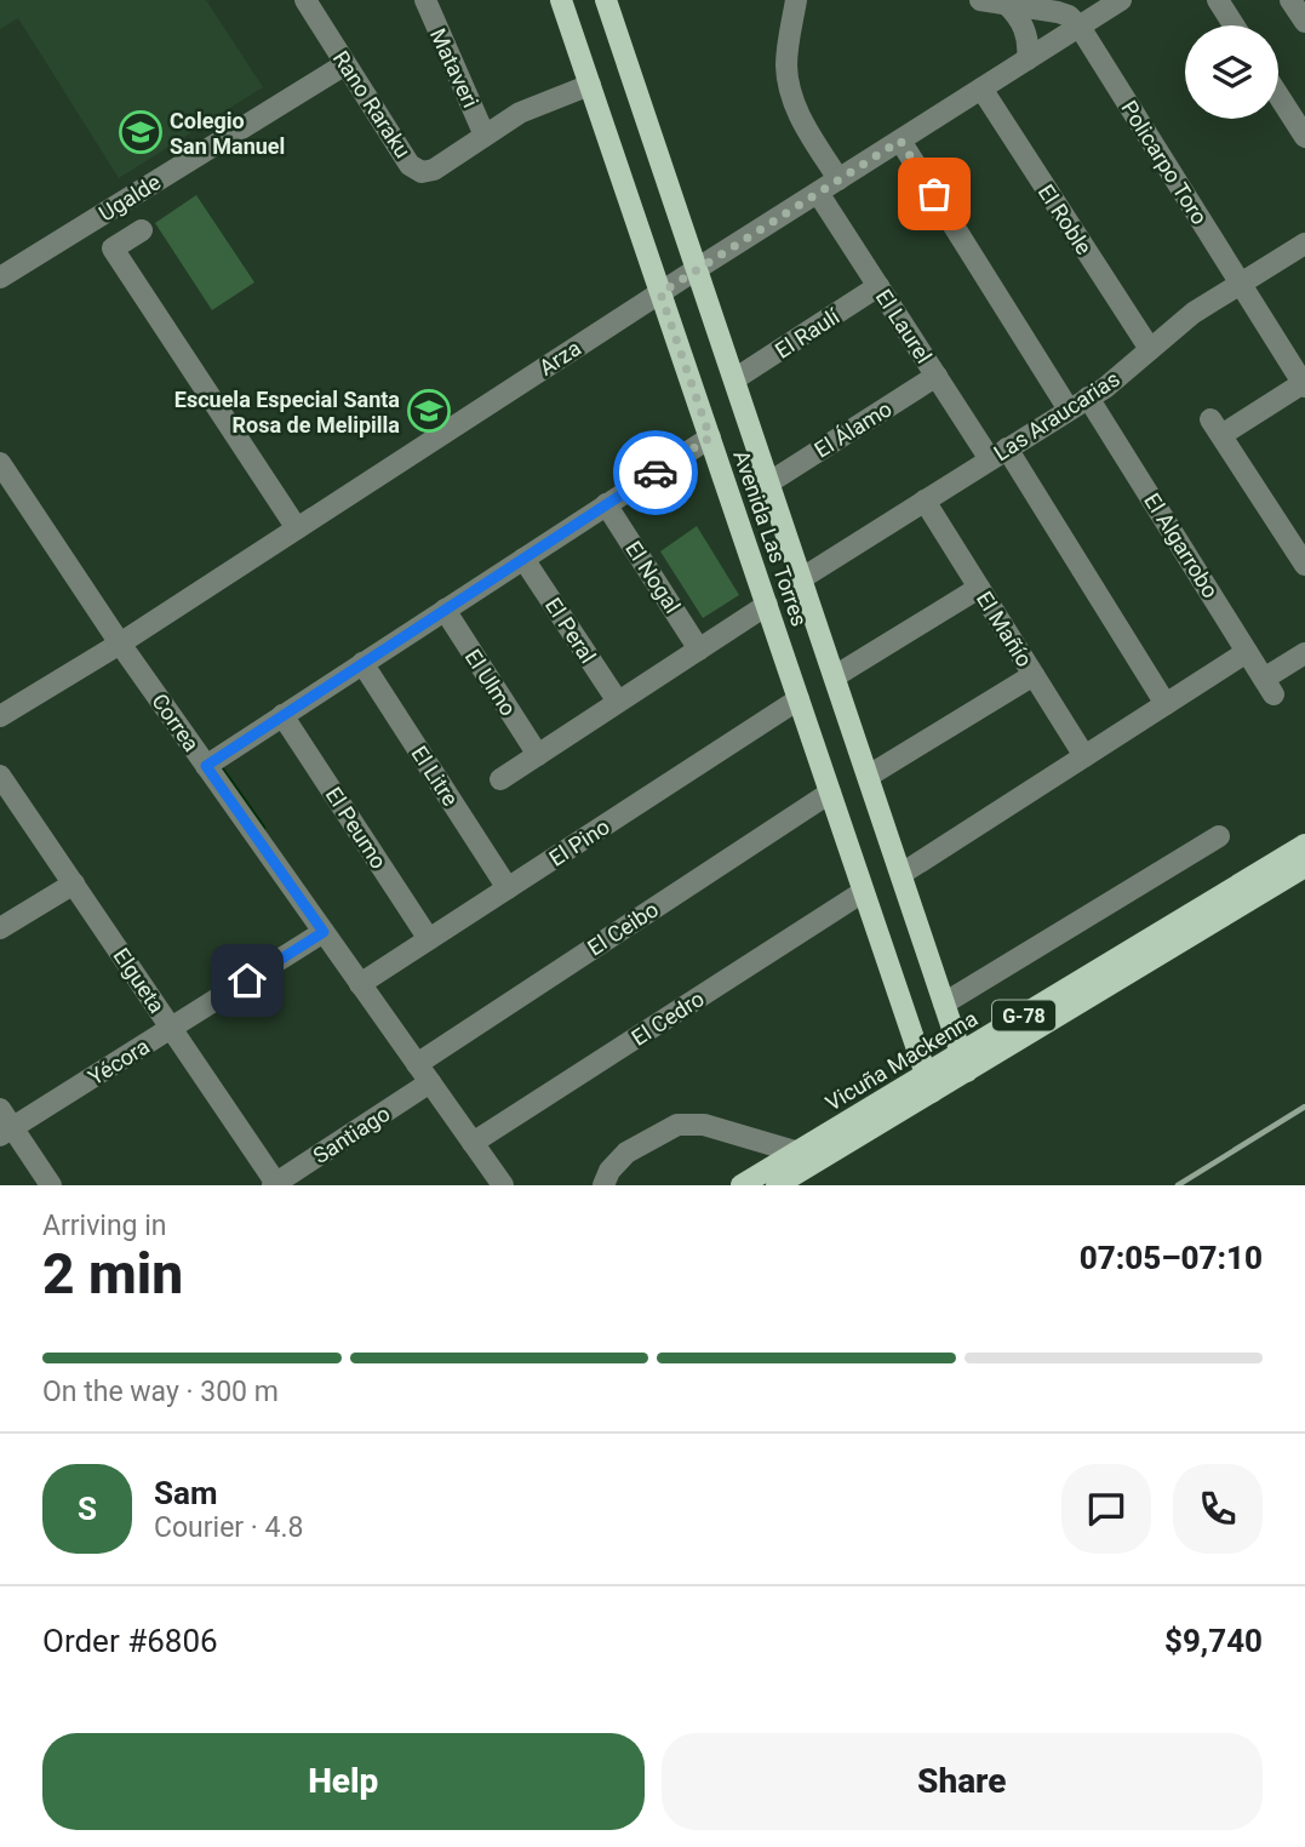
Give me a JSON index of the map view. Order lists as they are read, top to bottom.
{
  "streets": {
    "main road": ["Avenida Las Torres", "G-78", "Vicuña Mackenna"],
    "street": [
      "Mataveri",
      "Rano Raraku",
      "Policarpo Toro",
      "Ugalde",
      "El Roble",
      "El Laurel",
      "El Raulí",
      "Arza",
      "Las Araucarias",
      "El Álamo",
      "El Algarrobo",
      "El Nogal",
      "El Mañío",
      "El Peral",
      "El Ulmo",
      "Correa",
      "El Litre",
      "El Peumo",
      "El Pino",
      "El Ceibo",
      "Elgueta",
      "El Cedro",
      "Yécora",
      "Santiago"
    ]
  },
  "crossings": [
    ["Mataveri", "Rano Raraku"],
    ["Rano Raraku", "Ugalde"],
    ["Rano Raraku", "Avenida Las Torres"],
    ["Policarpo Toro", "Arza"],
    ["Policarpo Toro", "Las Araucarias"],
    ["El Roble", "Arza"],
    ["El Roble", "Las Araucarias"],
    ["El Laurel", "El Raulí"],
    ["El Laurel", "Arza"],
    ["El Laurel", "Las Araucarias"],
    ["El Laurel", "El Álamo"],
    ["El Raulí", "Avenida Las Torres"],
    ["Arza", "Avenida Las Torres"],
    ["Arza", "Correa"],
    ["Las Araucarias", "Avenida Las Torres"],
    ["Las Araucarias", "El Algarrobo"],
    ["Las Araucarias", "El Mañío"],
    ["El Álamo", "Avenida Las Torres"],
    ["Avenida Las Torres", "El Pino"],
    ["Avenida Las Torres", "El Ceibo"],
    ["Avenida Las Torres", "El Cedro"],
    ["Avenida Las Torres", "Vicuña Mackenna"],
    ["Correa", "El Pino"],
    ["Correa", "El Ceibo"],
    ["Correa", "El Cedro"],
    ["Correa", "Yécora"],
    ["Correa", "Santiago"],
    ["El Litre", "El Pino"],
    ["El Peumo", "El Pino"],
    ["Elgueta", "Yécora"],
    ["Elgueta", "Santiago"]
  ],
  "places": {
    "school or university": ["Colegio San Manuel", "Escuela Especial Santa Rosa de Melipilla"]
  },
  "page": {
    "heading": ["2 min", "Arriving in", "07:05–07:10"],
    "panel": [
      "Sam",
      "Courier · 4.8",
      "Order #6806",
      "$9,740"
    ],
    "bar": "On the way · 300 m",
    "round": "S",
    "buttons": ["Help", "Share"]
  }
}
